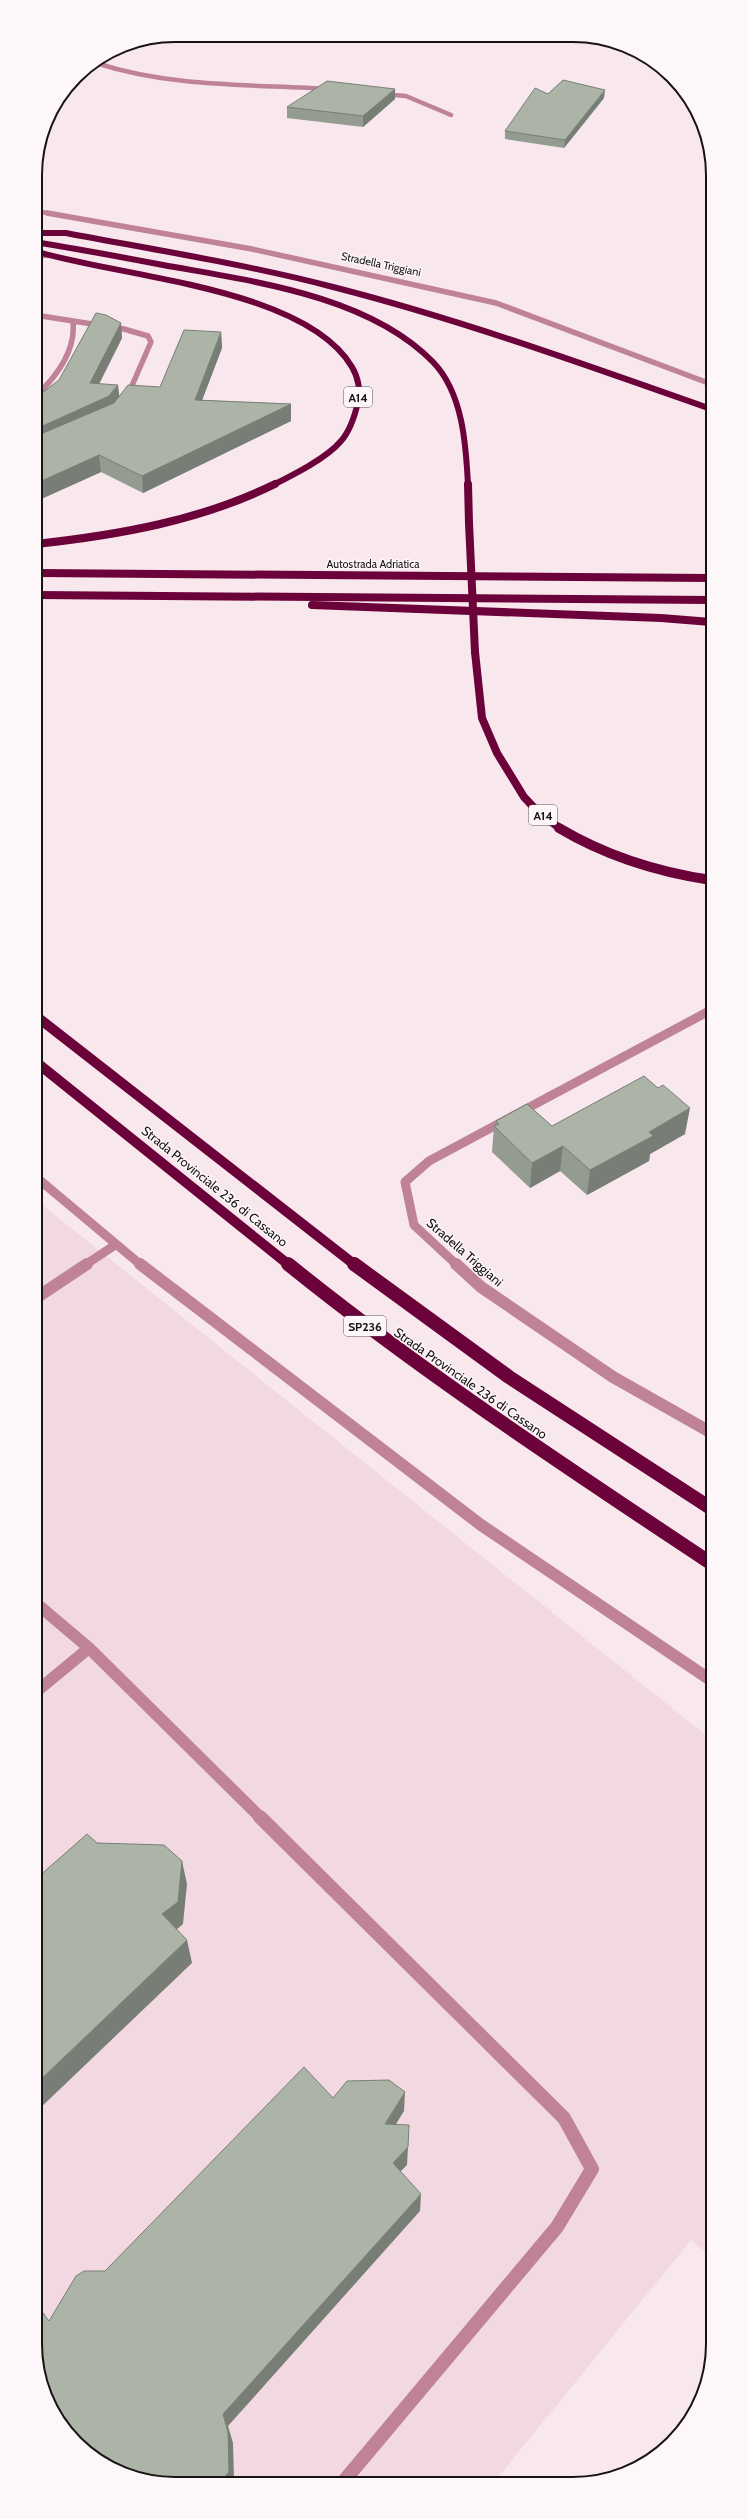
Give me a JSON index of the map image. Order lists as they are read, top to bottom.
{
  "streets": {
    "highway": [
      "A14",
      "Autostrada Adriatica",
      "Strada Provinciale 236 di Cassano",
      "SP236"
    ],
    "street": ["Stradella Triggiani"]
  }
}
